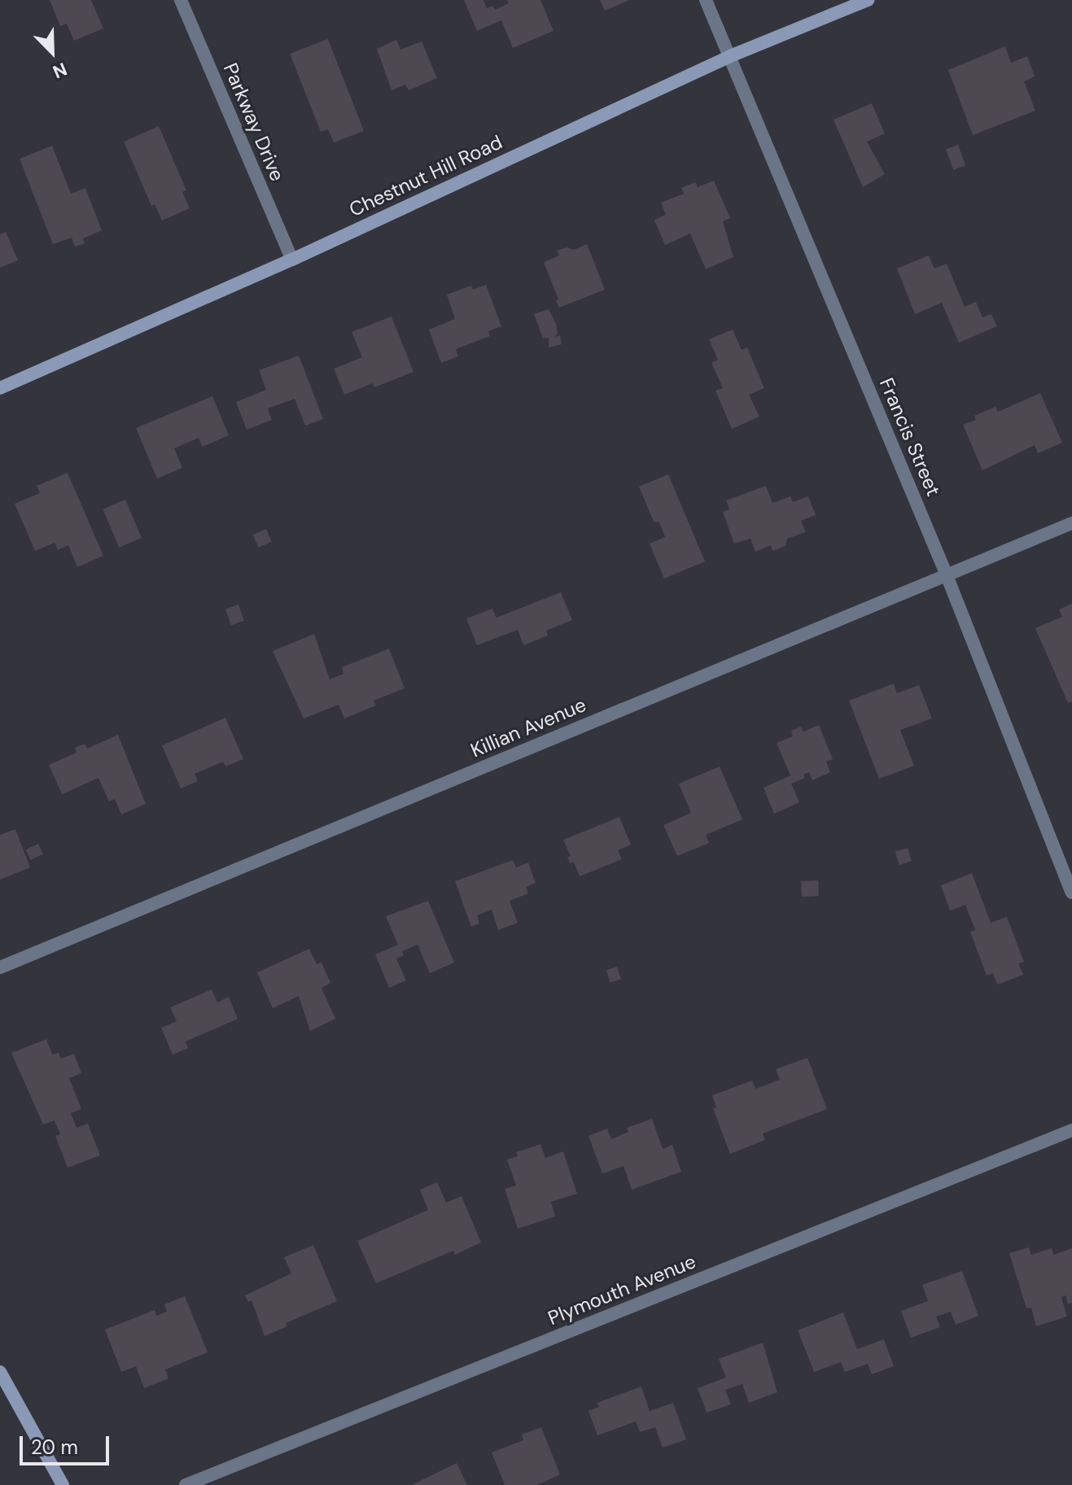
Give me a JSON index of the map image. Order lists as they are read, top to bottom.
{
  "streets": {
    "street": [
      "Parkway Drive",
      "Chestnut Hill Road",
      "Francis Street",
      "Killian Avenue",
      "Plymouth Avenue"
    ]
  },
  "crossings": [
    ["Parkway Drive", "Chestnut Hill Road"],
    ["Chestnut Hill Road", "Francis Street"],
    ["Francis Street", "Killian Avenue"]
  ],
  "scale_bar": "20 m",
  "north": "bottom right"
}
